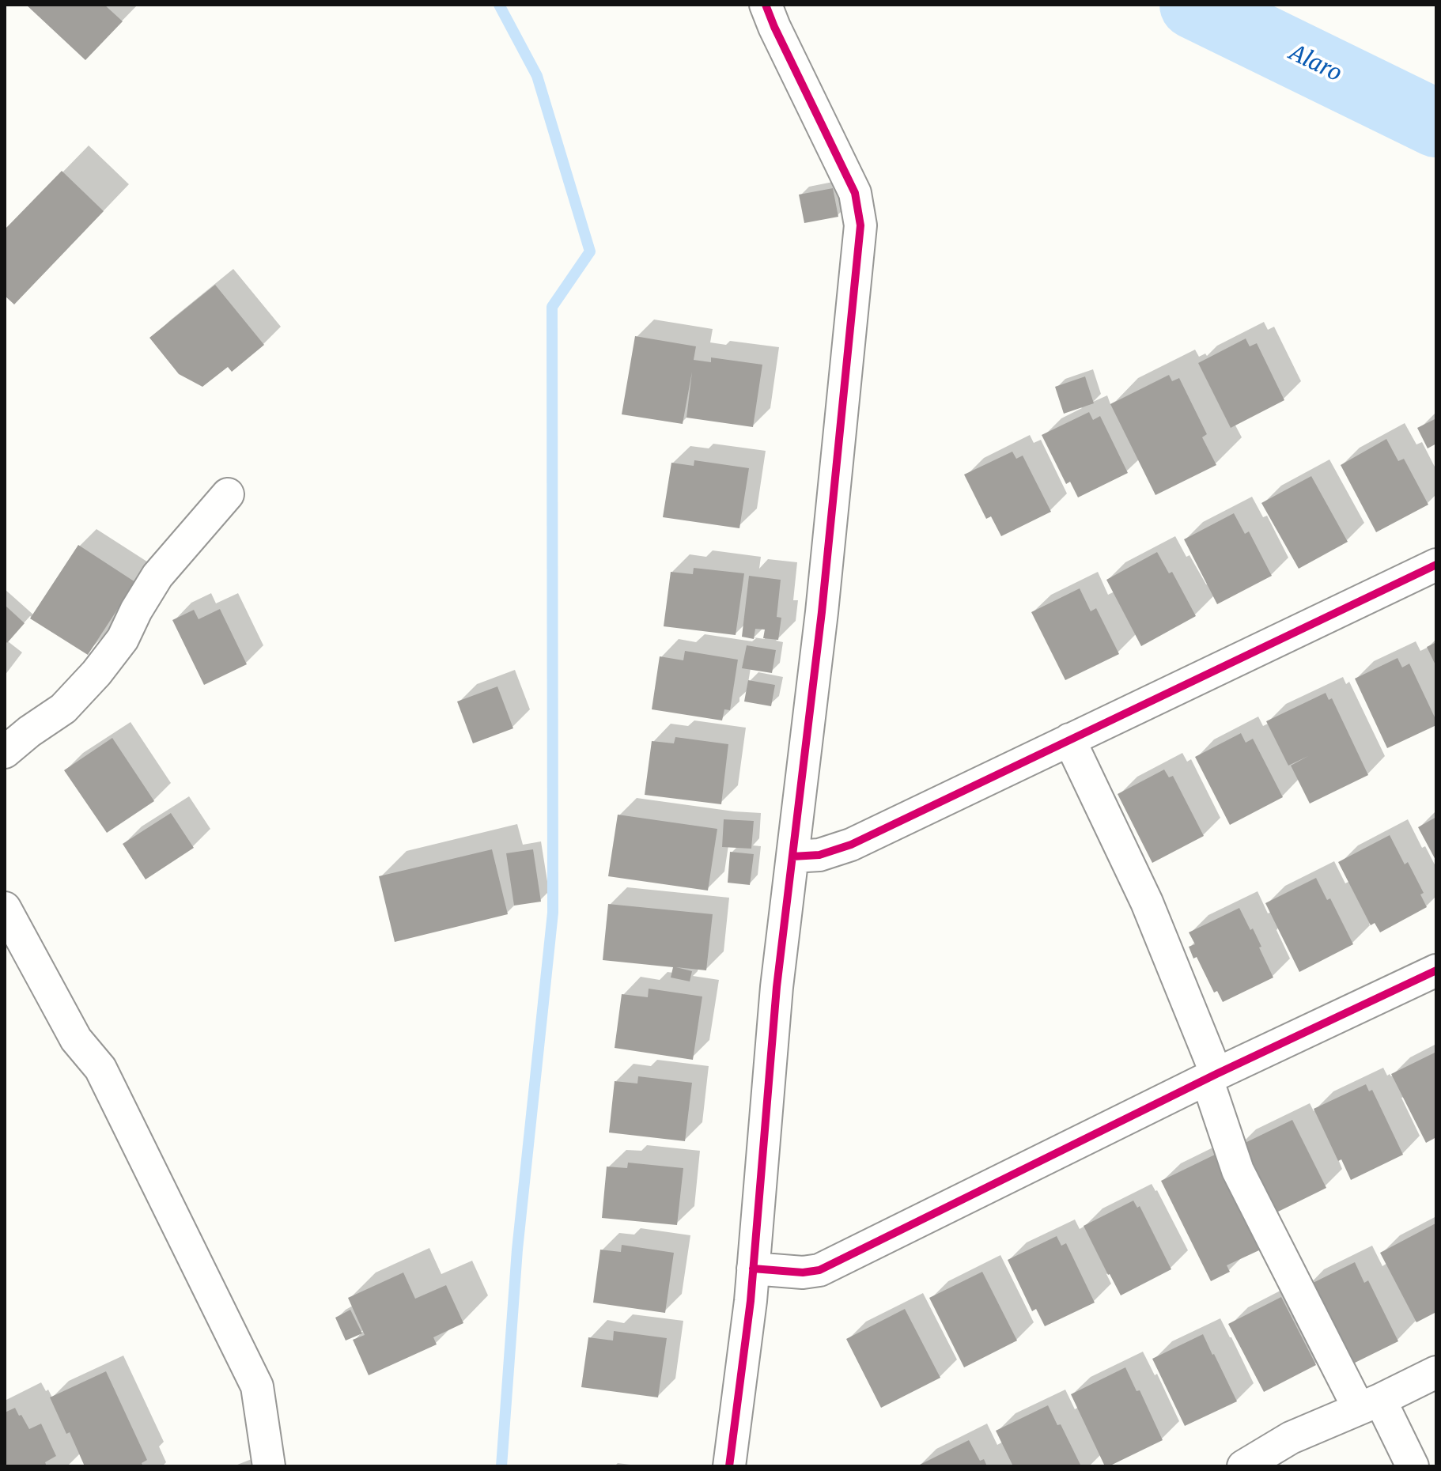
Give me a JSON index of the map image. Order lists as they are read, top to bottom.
{
  "water": ["Alaro"]
}
